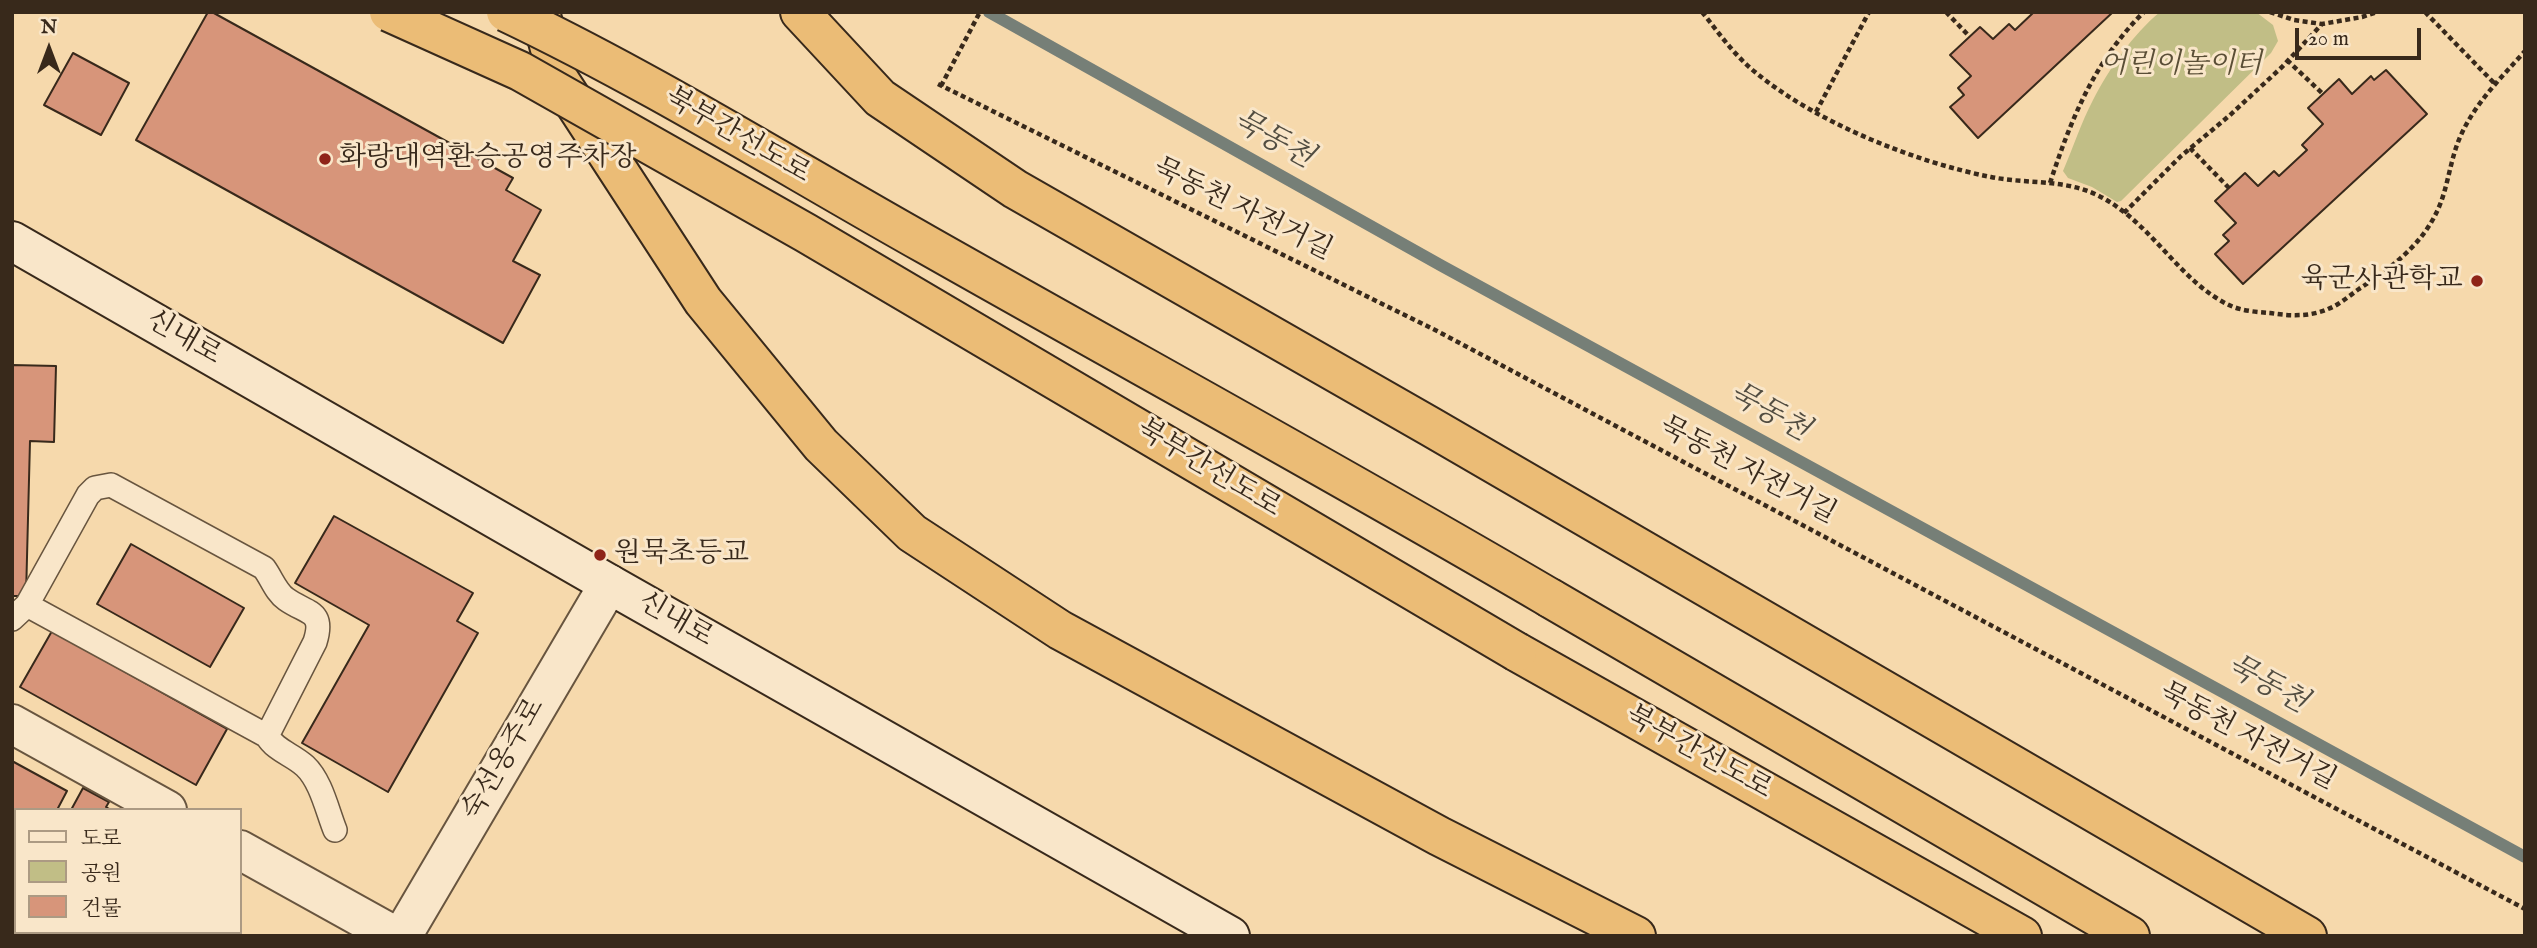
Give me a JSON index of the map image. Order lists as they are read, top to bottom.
{
  "streets": {
    "highway": ["북부간선도로"],
    "main road": ["신내로", "숙선옹주로"],
    "path": ["묵동천 자전거길"]
  },
  "crossings": [
    ["신내로", "숙선옹주로"]
  ],
  "water": ["묵동천"],
  "parks": ["어린이놀이터"],
  "places": ["화랑대역환승공영주차장", "육군사관학교", "원묵초등교"],
  "legend": ["도로", "공원", "건물"],
  "scale_bar": "20 m",
  "north": "top"
}
